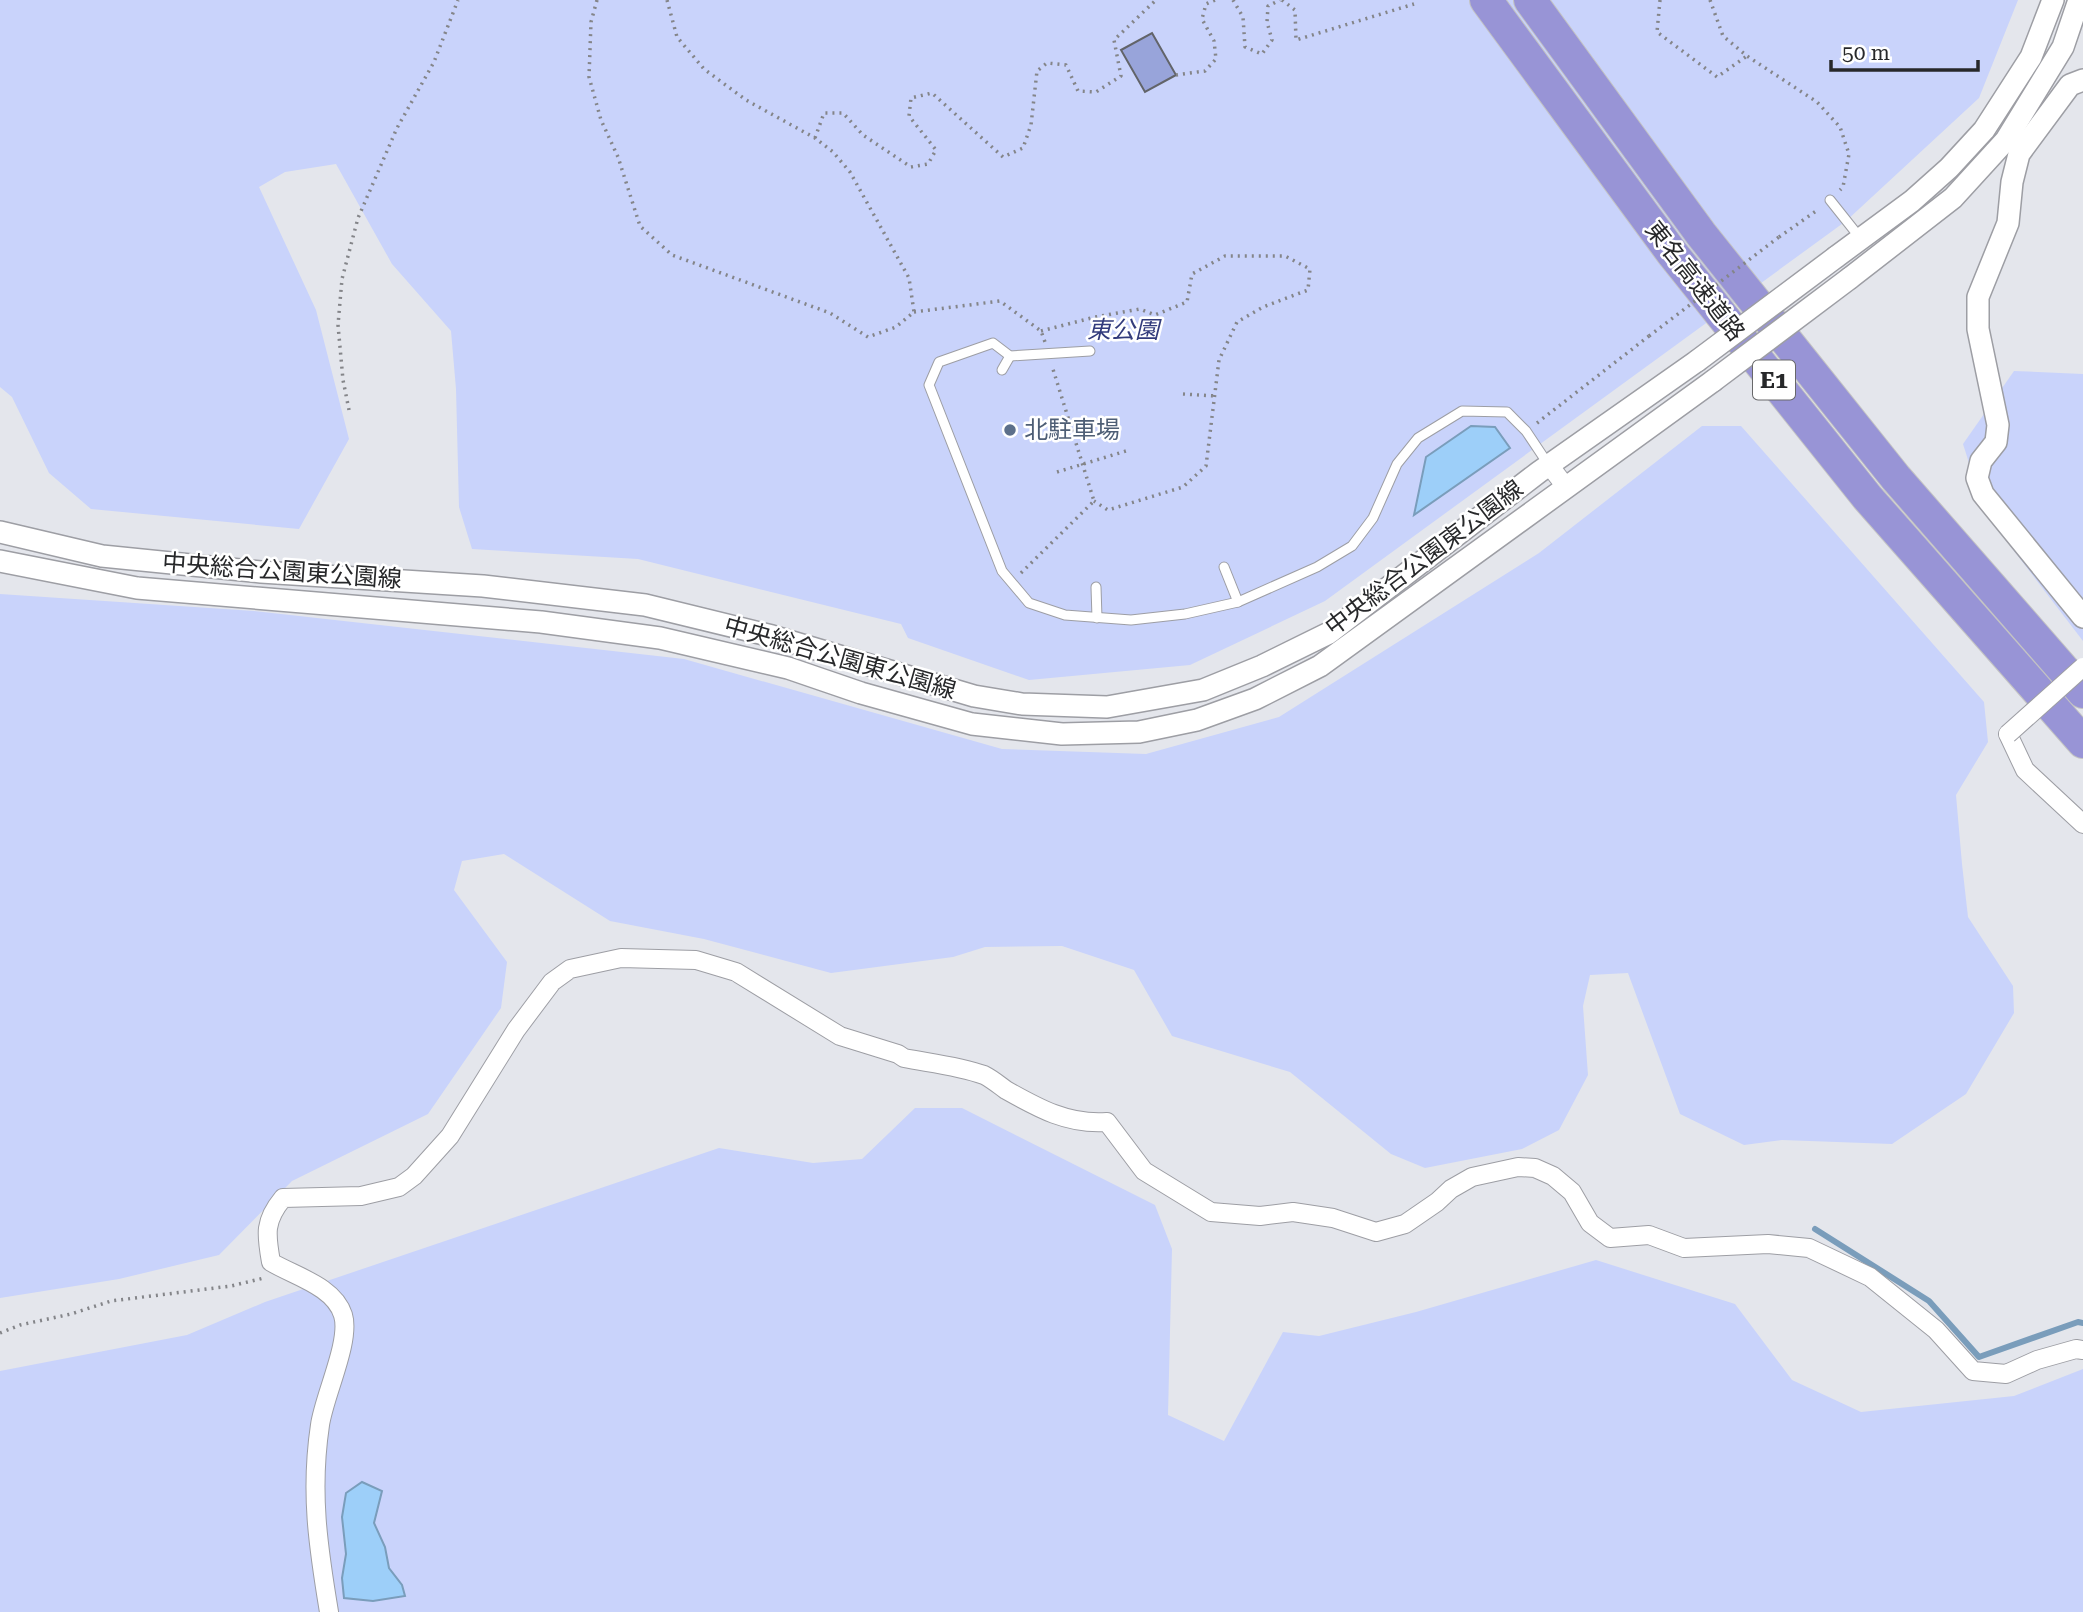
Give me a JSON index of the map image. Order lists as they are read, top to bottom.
{
  "streets": {
    "highway": ["東名高速道路", "E1"],
    "street": ["中央総合公園東公園線"]
  },
  "parks": ["東公園"],
  "places": ["北駐車場"],
  "scale_bar": "50 m"
}
